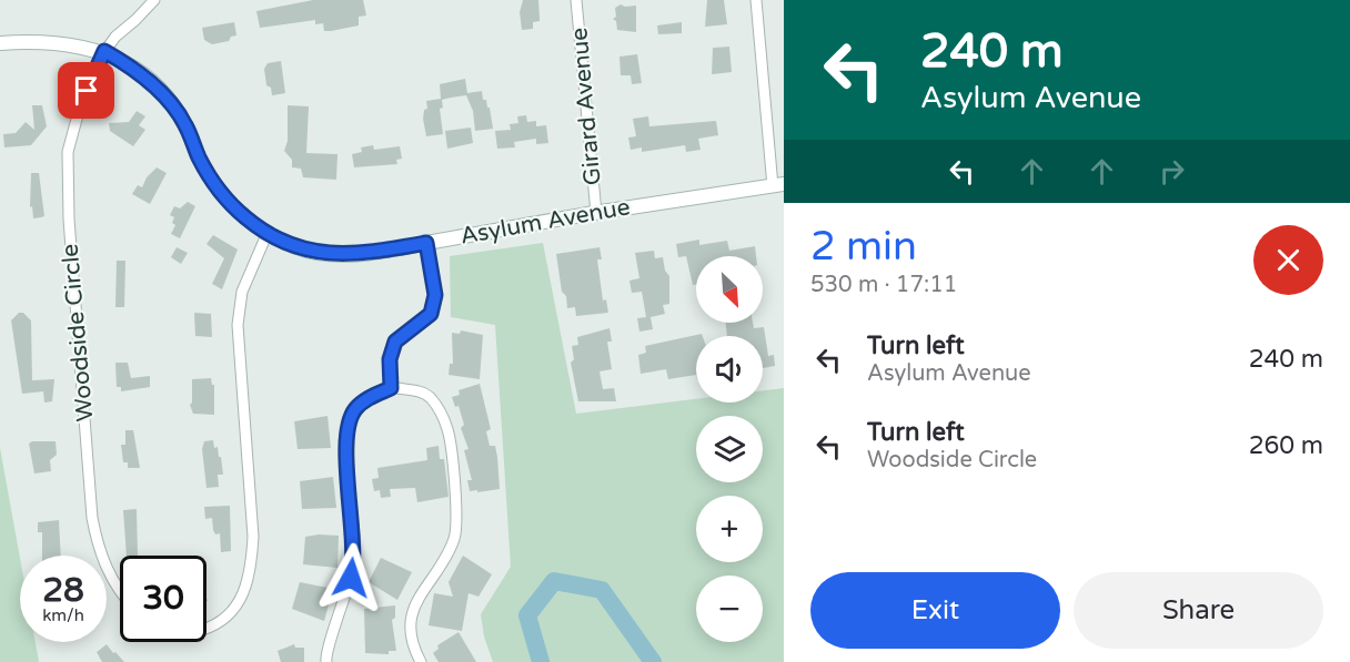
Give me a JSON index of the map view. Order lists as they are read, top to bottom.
{
  "streets": {
    "main road": ["Asylum Avenue"],
    "street": ["Girard Avenue", "Woodside Circle"]
  },
  "crossings": [
    ["Girard Avenue", "Asylum Avenue"],
    ["Asylum Avenue", "Woodside Circle"]
  ],
  "north": "bottom right",
  "page": {
    "turn": ["240 m", "Asylum Avenue"],
    "heading": ["2 min", "530 m · 17:11"],
    "map_buttons": ["+", "−"],
    "list": [
      {
        "name": "Turn left",
        "note": "Asylum Avenue",
        "value": "240 m"
      },
      {
        "name": "Turn left",
        "note": "Woodside Circle",
        "value": "260 m"
      }
    ],
    "speed": "28 km/h",
    "limit": "30",
    "buttons": ["Exit", "Share"]
  }
}
